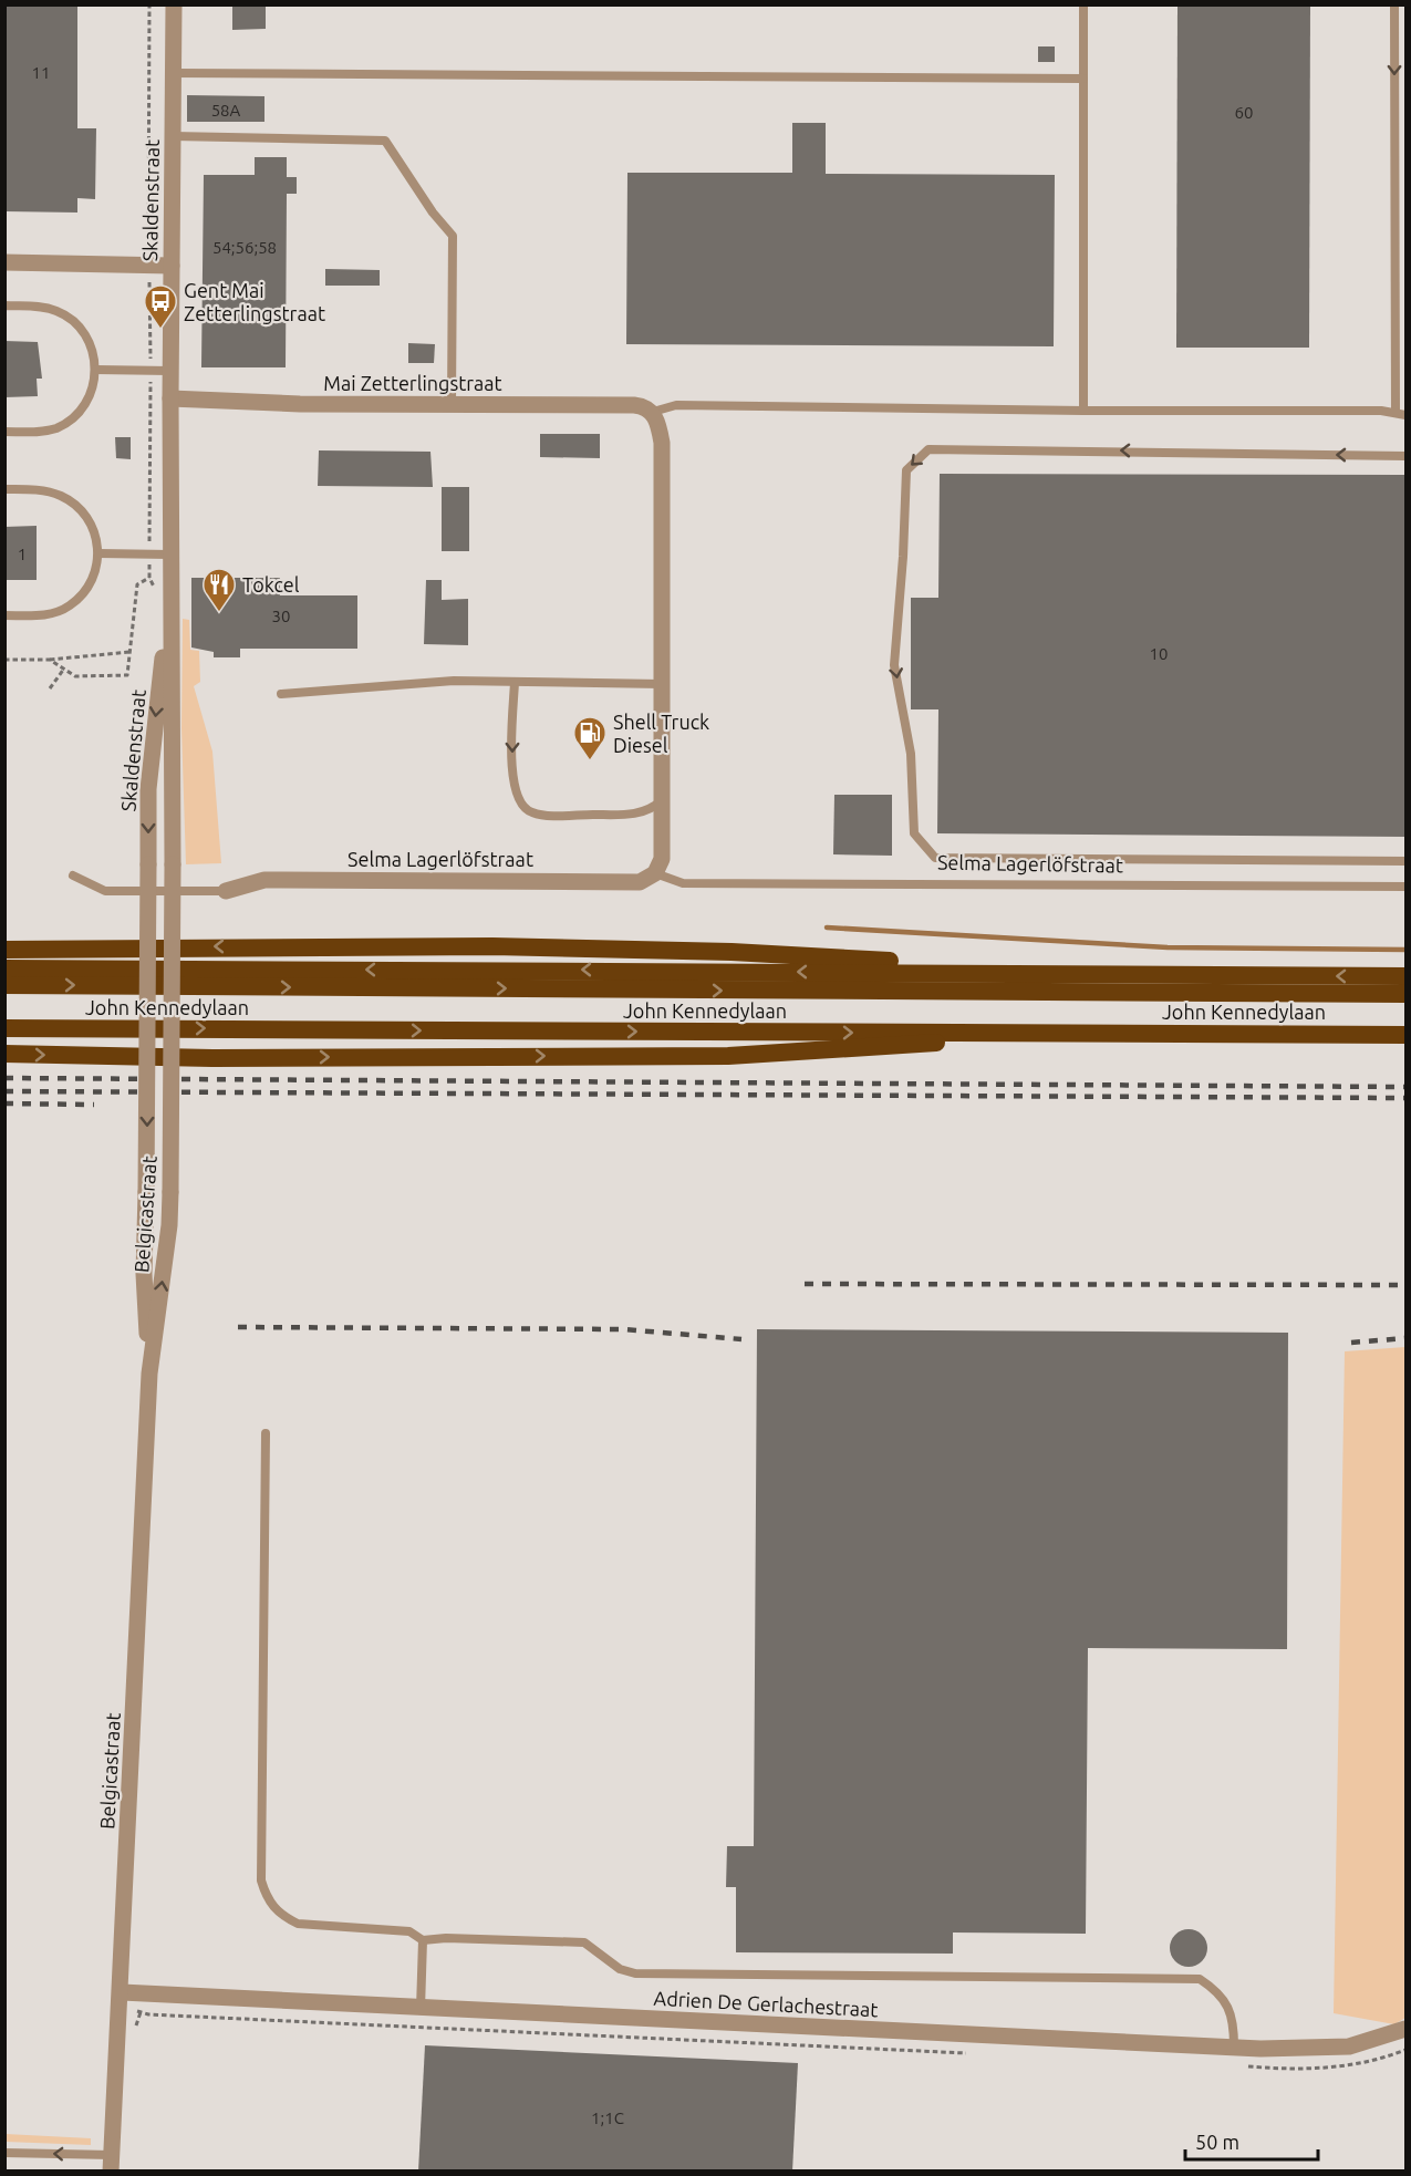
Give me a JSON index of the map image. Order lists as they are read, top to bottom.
{
  "streets": {
    "highway": ["John Kennedylaan"],
    "street": [
      "Skaldenstraat",
      "Mai Zetterlingstraat",
      "Selma Lagerlöfstraat",
      "Belgicastraat",
      "Adrien De Gerlachestraat"
    ]
  },
  "crossings": [
    ["Skaldenstraat", "Mai Zetterlingstraat"],
    ["Skaldenstraat", "Belgicastraat"],
    ["Belgicastraat", "Adrien De Gerlachestraat"]
  ],
  "places": {
    "bus stop": ["Gent Mai Zetterlingstraat"],
    "restaurant": ["Tokcel"],
    "fuel station": ["Shell Truck Diesel"]
  },
  "house_numbers": [
    "11",
    "58A",
    "60",
    "54;56;58",
    "1",
    "30",
    "10",
    "1;1C"
  ],
  "scale_bar": "50 m"
}
